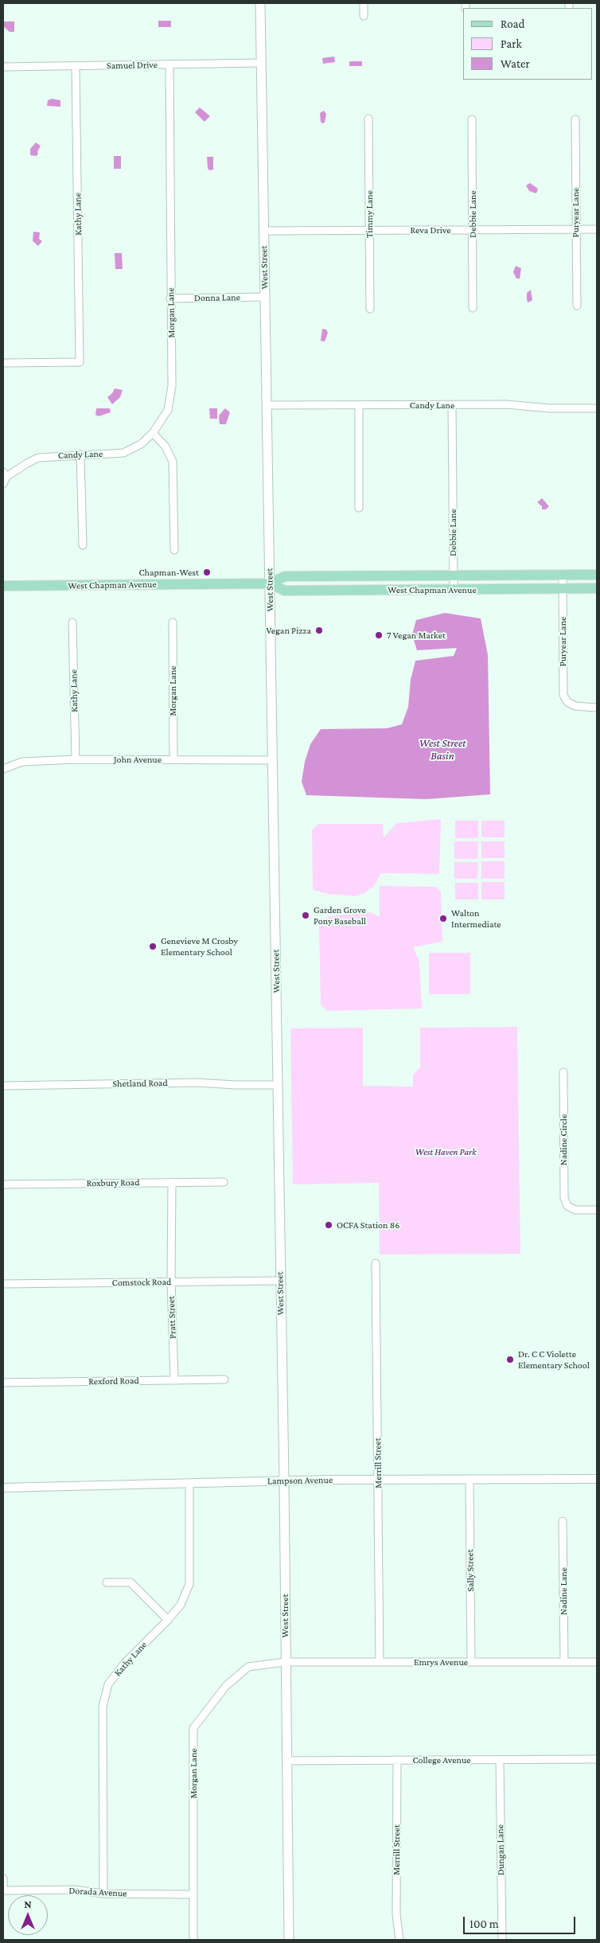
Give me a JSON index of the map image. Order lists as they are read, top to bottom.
{
  "streets": {
    "main road": ["West Street", "West Chapman Avenue"],
    "street": [
      "Samuel Drive",
      "Puryear Lane",
      "Kathy Lane",
      "Timmy Lane",
      "Debbie Lane",
      "Reva Drive",
      "Donna Lane",
      "Morgan Lane",
      "Candy Lane",
      "John Avenue",
      "Shetland Road",
      "Nadine Circle",
      "Roxbury Road",
      "Comstock Road",
      "Pratt Street",
      "Rexford Road",
      "Merrill Street",
      "Lampson Avenue",
      "Sally Street",
      "Nadine Lane",
      "Emrys Avenue",
      "College Avenue",
      "Dungan Lane",
      "Dorada Avenue"
    ]
  },
  "crossings": [
    ["Samuel Drive", "Kathy Lane"],
    ["Samuel Drive", "West Street"],
    ["Samuel Drive", "Morgan Lane"],
    ["Puryear Lane", "Reva Drive"],
    ["Puryear Lane", "West Chapman Avenue"],
    ["Kathy Lane", "John Avenue"],
    ["Kathy Lane", "Lampson Avenue"],
    ["Kathy Lane", "Dorada Avenue"],
    ["Timmy Lane", "Reva Drive"],
    ["Debbie Lane", "Reva Drive"],
    ["Debbie Lane", "Candy Lane"],
    ["Debbie Lane", "West Chapman Avenue"],
    ["Reva Drive", "West Street"],
    ["West Street", "Donna Lane"],
    ["West Street", "Morgan Lane"],
    ["West Street", "Candy Lane"],
    ["West Street", "West Chapman Avenue"],
    ["West Street", "John Avenue"],
    ["West Street", "Shetland Road"],
    ["West Street", "Comstock Road"],
    ["West Street", "Lampson Avenue"],
    ["West Street", "Emrys Avenue"],
    ["West Street", "College Avenue"],
    ["Donna Lane", "Morgan Lane"],
    ["Morgan Lane", "Candy Lane"],
    ["Morgan Lane", "John Avenue"],
    ["Morgan Lane", "Emrys Avenue"],
    ["Morgan Lane", "Dorada Avenue"],
    ["Roxbury Road", "Pratt Street"],
    ["Comstock Road", "Pratt Street"],
    ["Pratt Street", "Rexford Road"],
    ["Merrill Street", "Lampson Avenue"],
    ["Merrill Street", "Emrys Avenue"],
    ["Merrill Street", "College Avenue"],
    ["Lampson Avenue", "Sally Street"],
    ["Sally Street", "Emrys Avenue"],
    ["Nadine Lane", "Emrys Avenue"],
    ["College Avenue", "Dungan Lane"]
  ],
  "water": ["West Street Basin"],
  "parks": ["West Haven Park"],
  "places": [
    "Chapman-West",
    "Vegan Pizza",
    "7 Vegan Market",
    "Garden Grove Pony Baseball",
    "Walton Intermediate",
    "Genevieve M Crosby Elementary School",
    "OCFA Station 86",
    "Dr. C C Violette Elementary School"
  ],
  "legend": ["Road", "Park", "Water"],
  "scale_bar": "100 m",
  "north": "top"
}
